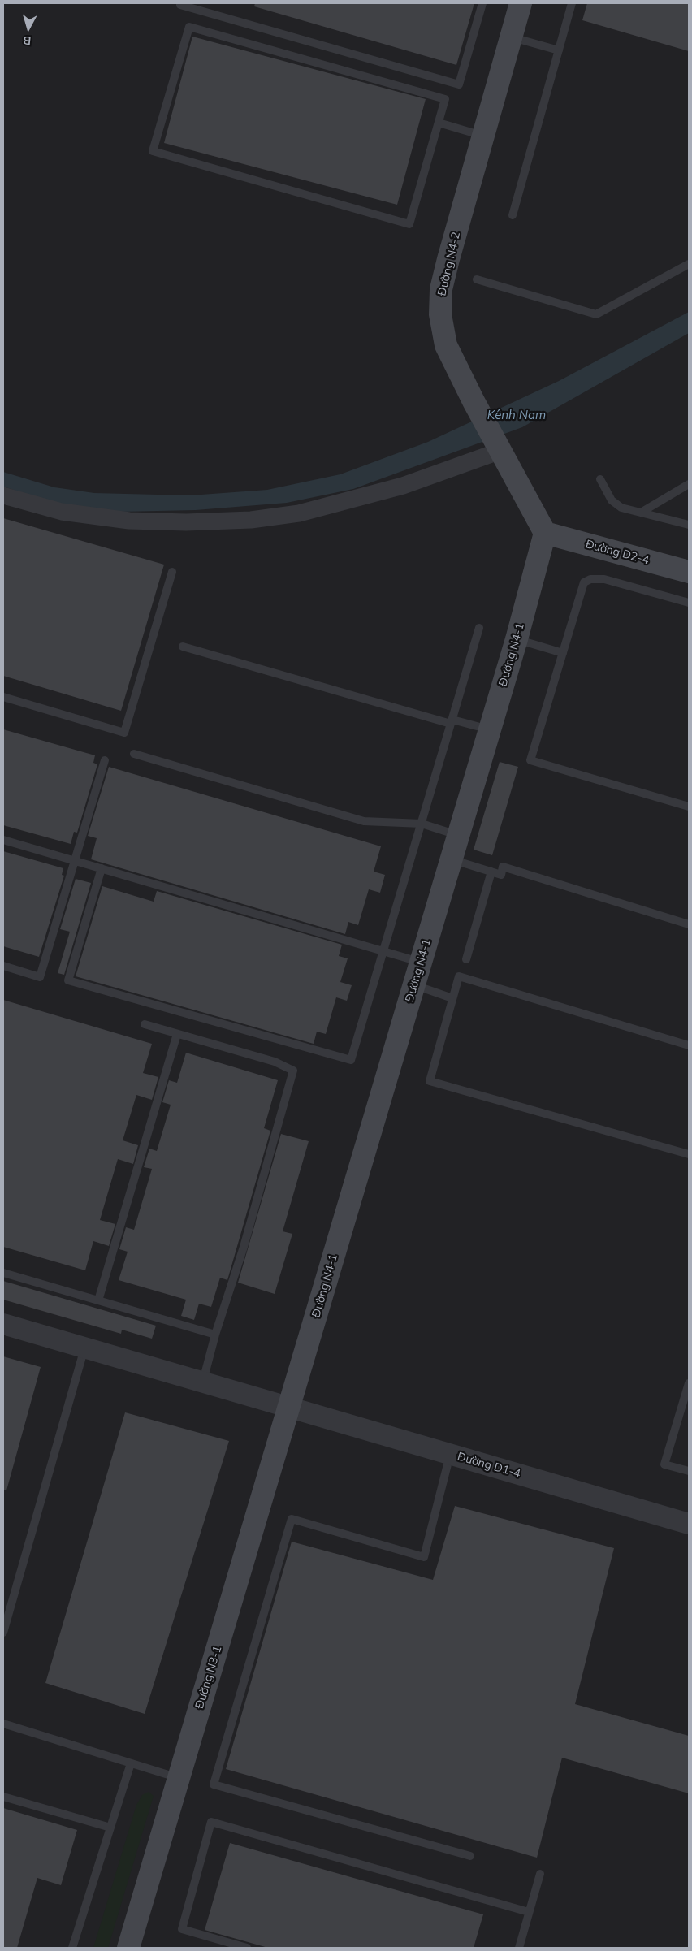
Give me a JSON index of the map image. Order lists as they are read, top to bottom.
{
  "streets": {
    "main road": [
      "Đường N4-2",
      "Đường D2-4",
      "Đường N4-1",
      "Đường N3-1"
    ],
    "street": ["Đường D1-4"]
  },
  "crossings": [
    ["Đường N4-2", "Đường D2-4"],
    ["Đường N4-2", "Đường N4-1"],
    ["Đường D2-4", "Đường N4-1"],
    ["Đường N4-1", "Đường D1-4"],
    ["Đường N4-1", "Đường N3-1"],
    ["Đường D1-4", "Đường N3-1"]
  ],
  "water": ["Kênh Nam"],
  "north": "bottom"
}
